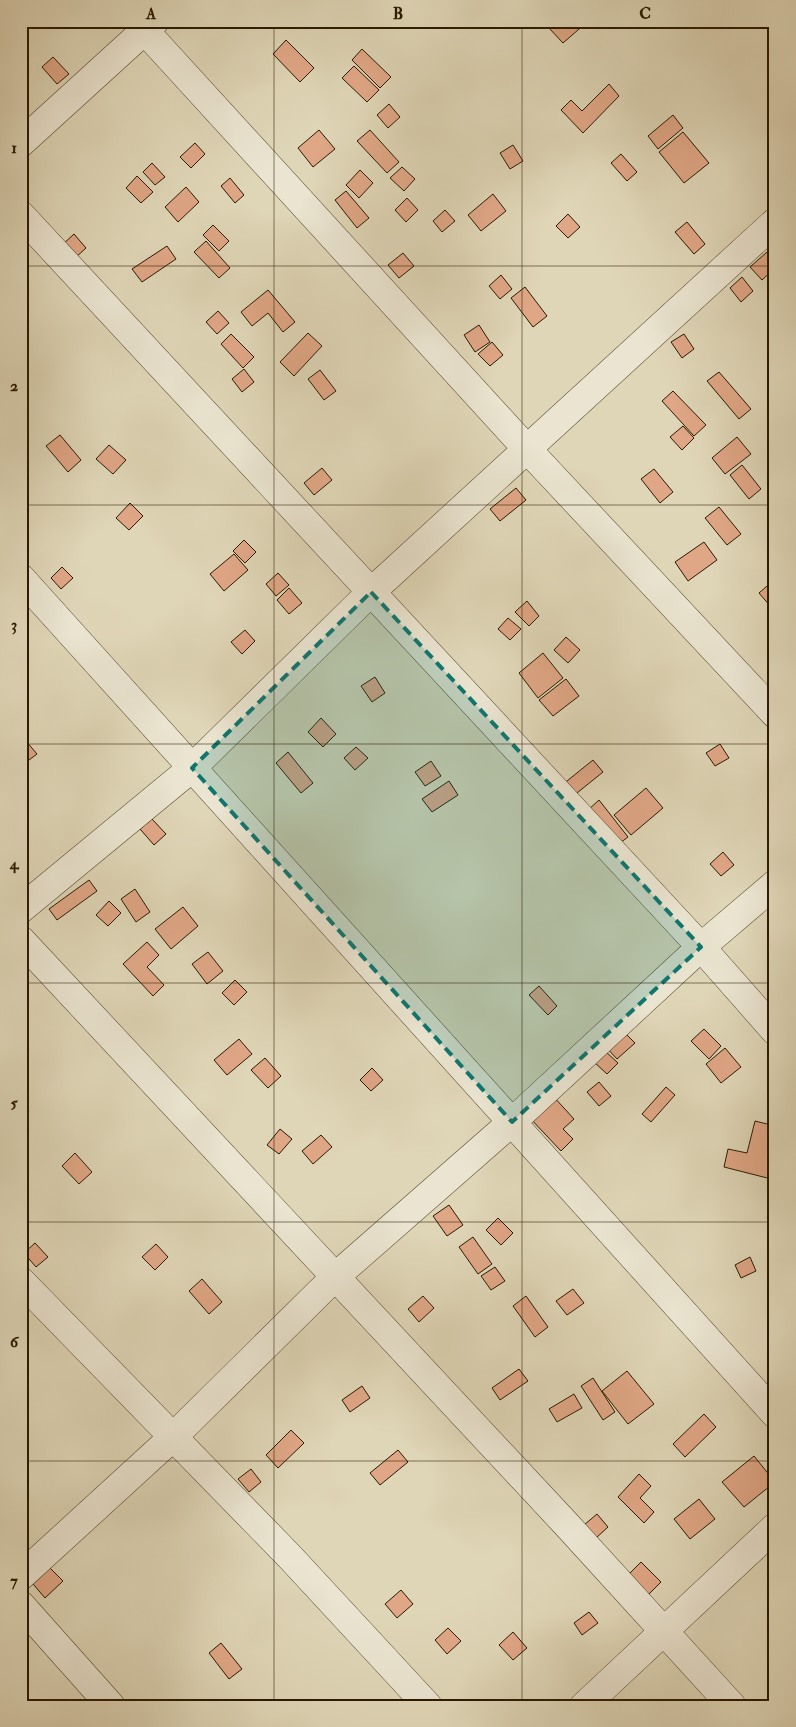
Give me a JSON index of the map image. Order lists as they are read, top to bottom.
{
  "grid": {
    "columns": ["A", "B", "C"],
    "rows": [
      "1",
      "2",
      "3",
      "4",
      "5",
      "6",
      "7"
    ]
  }
}
